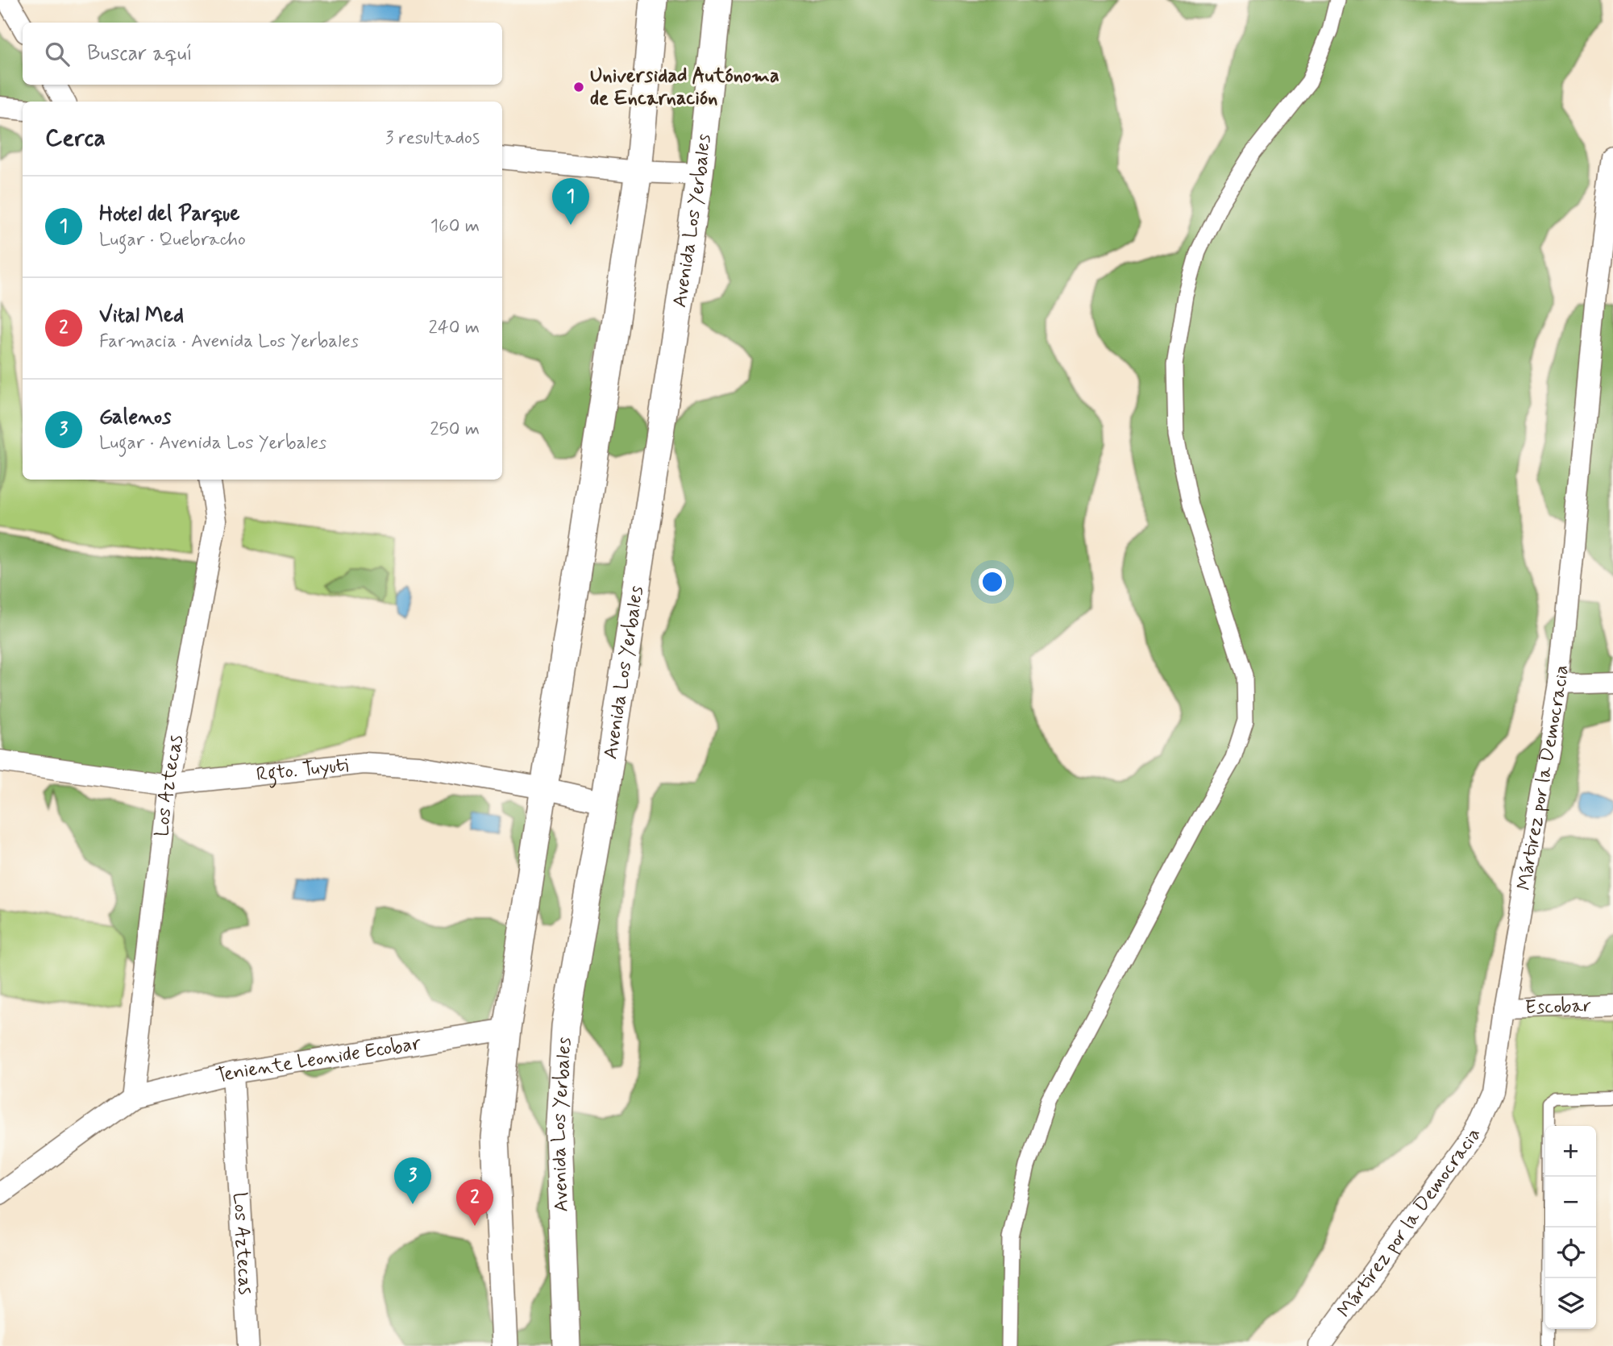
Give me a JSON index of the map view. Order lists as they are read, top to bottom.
{
  "streets": {
    "street": [
      "Avenida Los Yerbales",
      "Rgto. Tuyuti",
      "Mártirez por la Democracia",
      "Los Aztecas",
      "Escobar",
      "Teniente Leonide Ecobar"
    ]
  },
  "crossings": [
    ["Avenida Los Yerbales", "Rgto. Tuyuti"],
    ["Rgto. Tuyuti", "Los Aztecas"],
    ["Mártirez por la Democracia", "Escobar"],
    ["Los Aztecas", "Teniente Leonide Ecobar"]
  ],
  "places": ["Universidad Autónoma de Encarnación"],
  "page": {
    "search": "Buscar aquí",
    "heading": ["Cerca", "3 resultados"],
    "list": [
      {
        "mark": "1",
        "name": "Hotel del Parque",
        "note": "Lugar · Quebracho",
        "value": "160 m"
      },
      {
        "mark": "2",
        "name": "Vital Med",
        "note": "Farmacia · Avenida Los Yerbales",
        "value": "240 m"
      },
      {
        "mark": "3",
        "name": "Galenos",
        "note": "Lugar · Avenida Los Yerbales",
        "value": "250 m"
      }
    ],
    "pins": ["1", "3", "2"],
    "map_buttons": ["+", "−"]
  }
}
